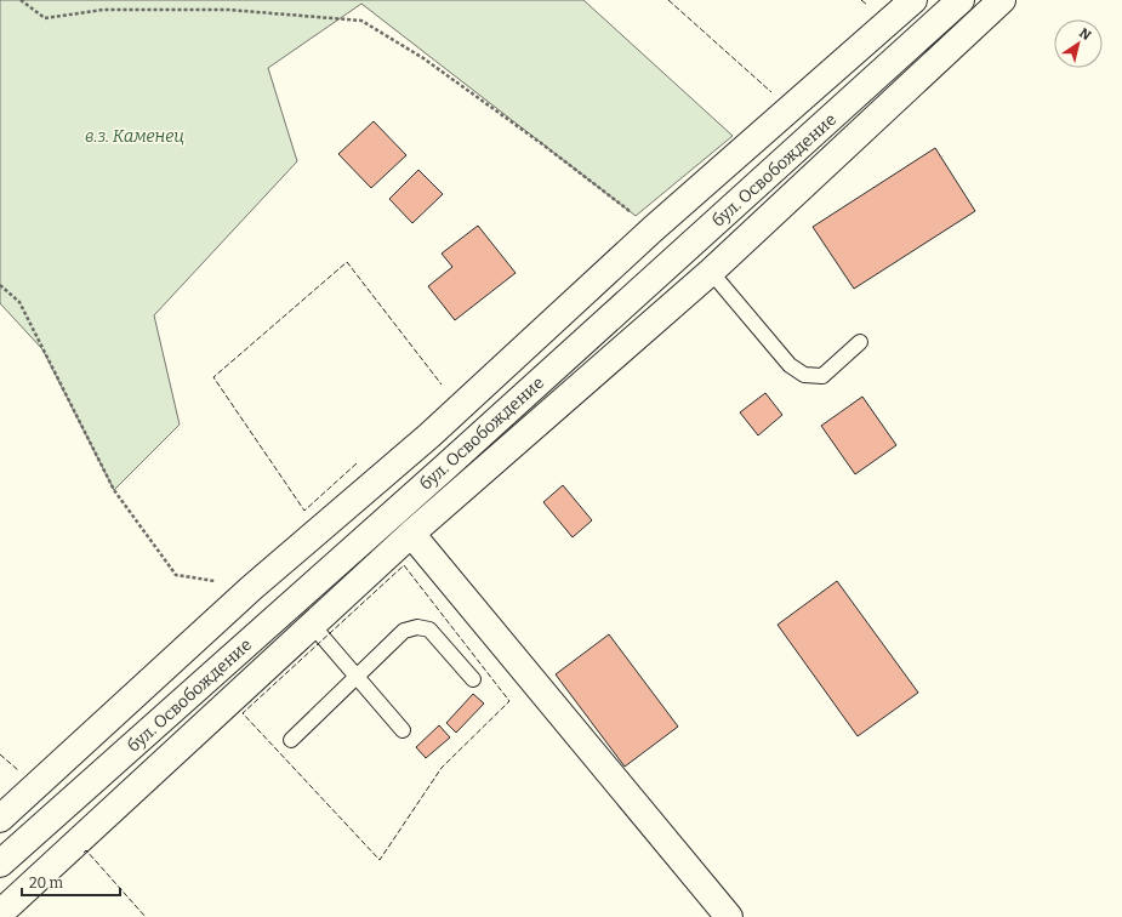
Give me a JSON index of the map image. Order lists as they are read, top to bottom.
{
  "streets": {
    "street": ["бул. Освобождение"]
  },
  "parks": ["в.з. Каменец"],
  "scale_bar": "20 m",
  "north": "top right"
}
